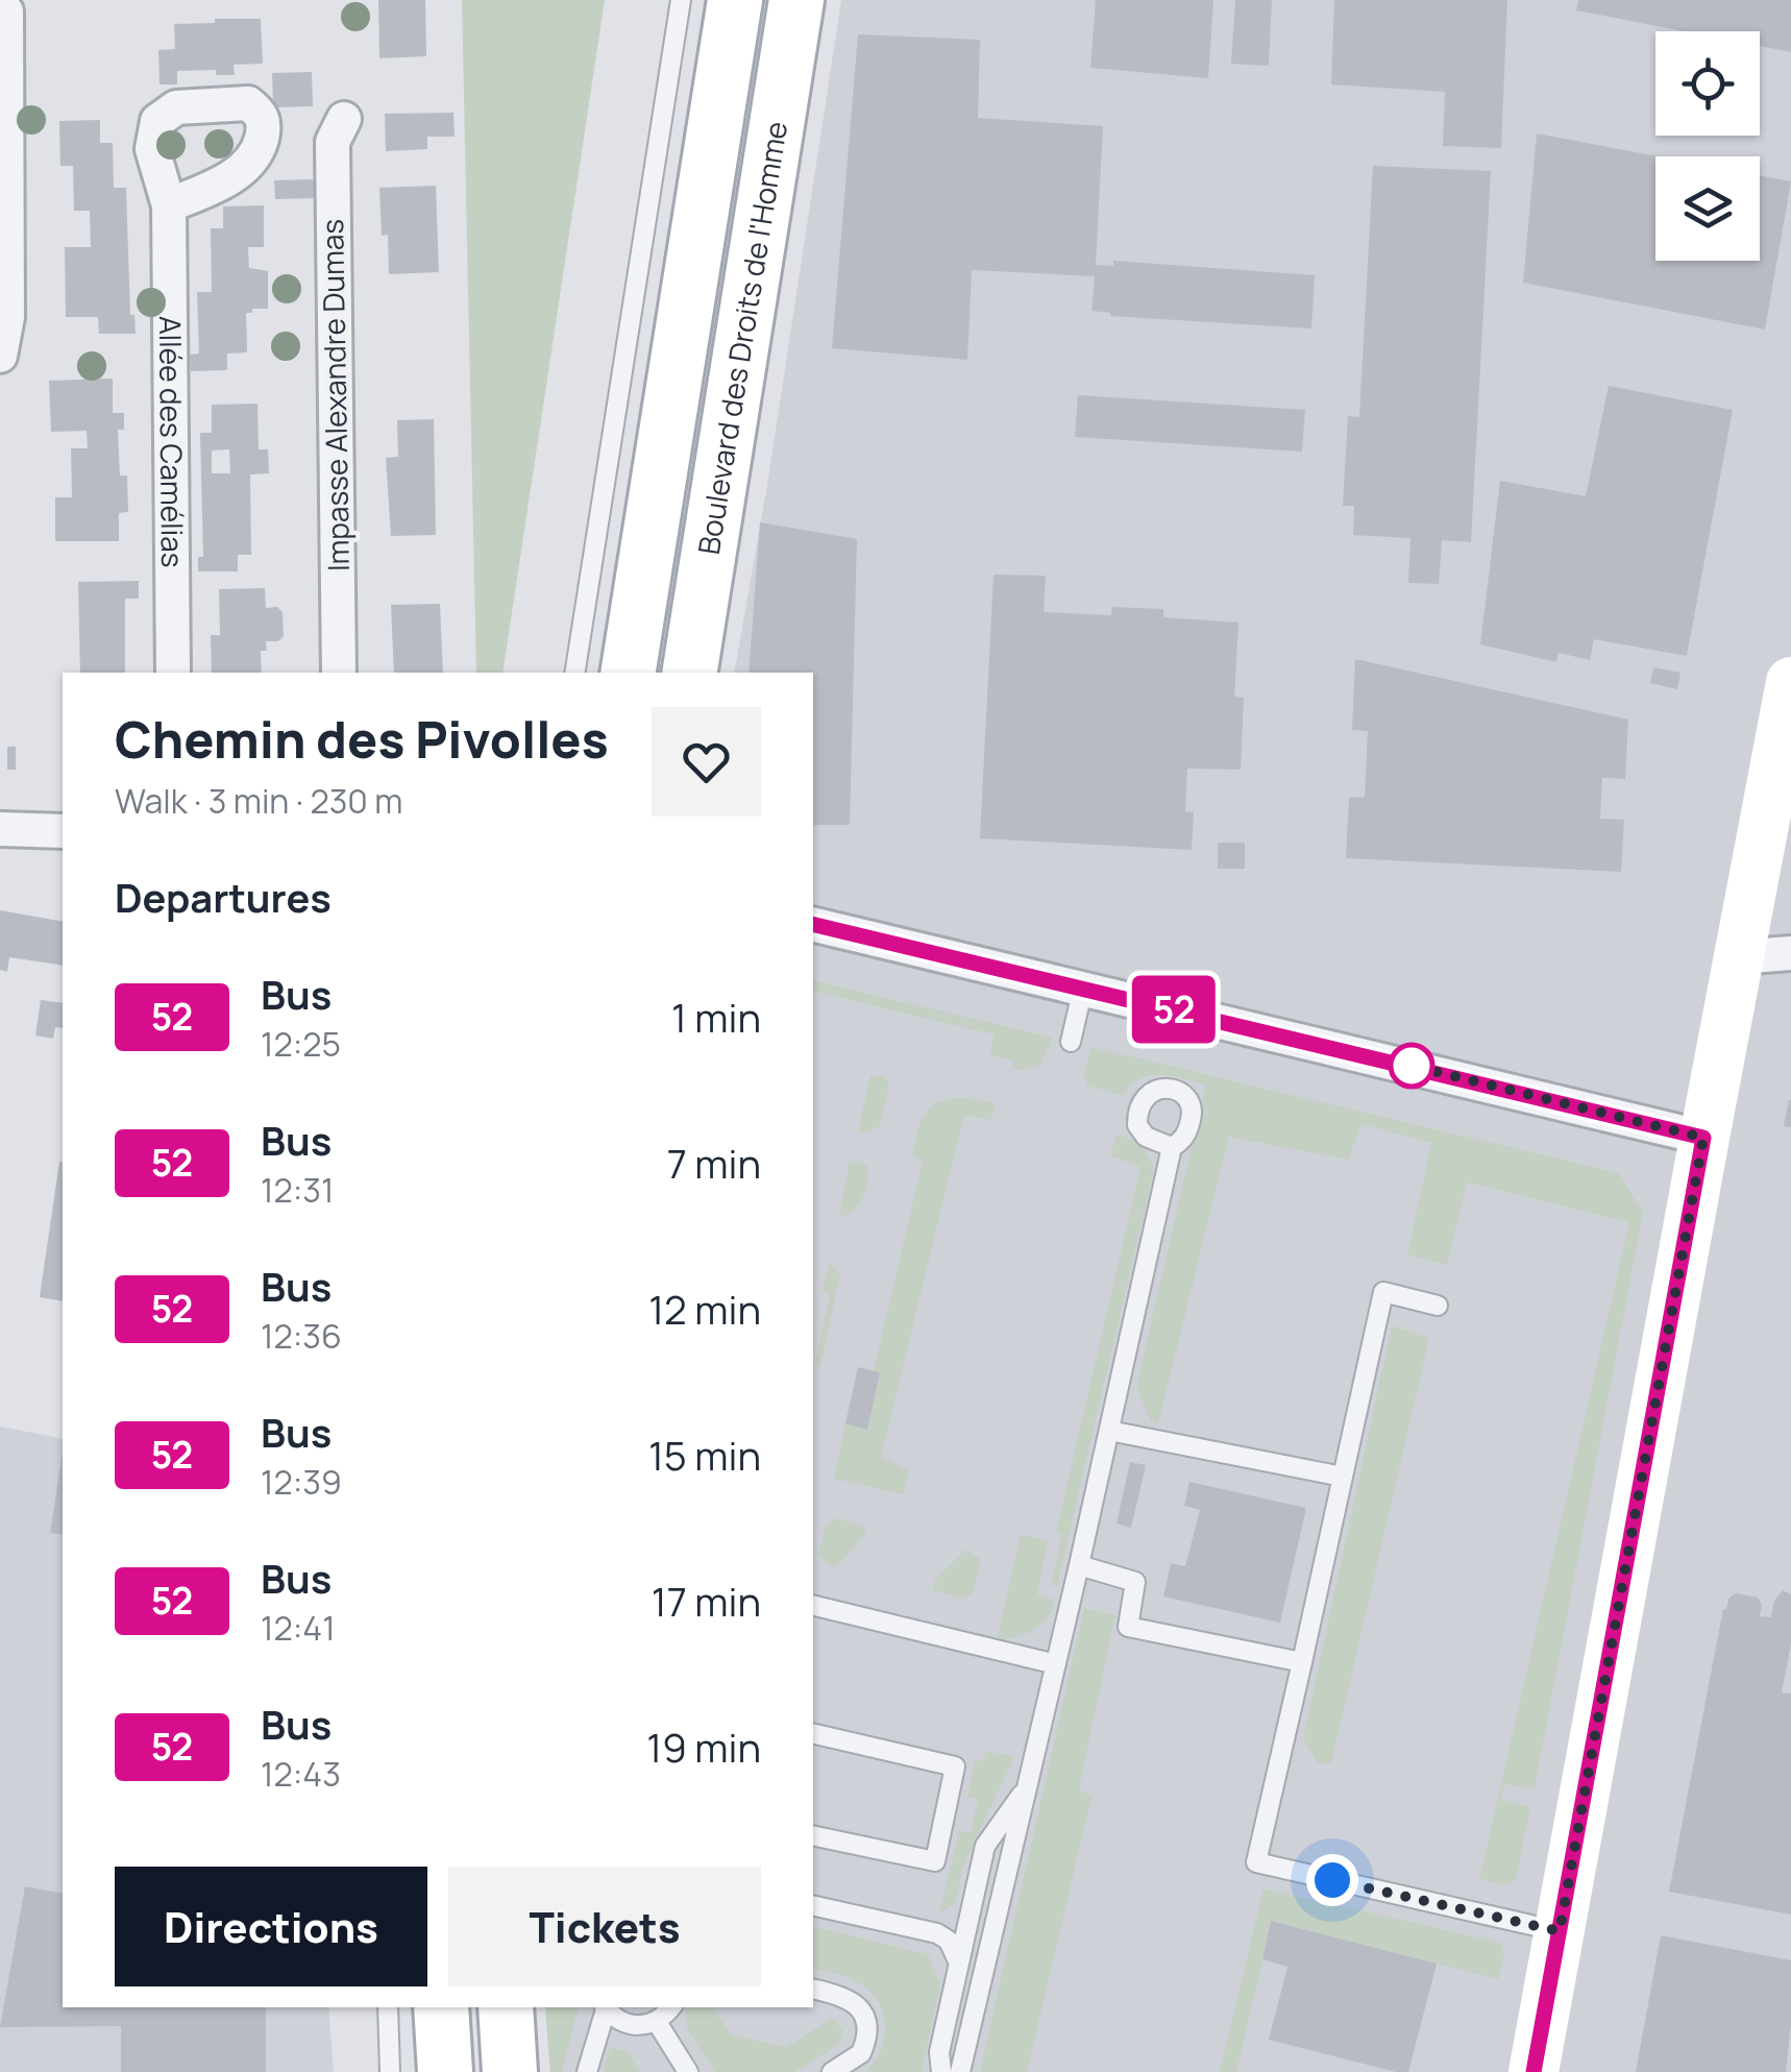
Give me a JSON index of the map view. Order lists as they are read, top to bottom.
{
  "streets": {
    "main road": ["Boulevard des Droits de l'Homme"],
    "street": ["Impasse Alexandre Dumas", "Allée des Camélias"]
  },
  "lines": ["bus line 52"],
  "page": {
    "on_map": "52",
    "heading": [
      ["Chemin des Pivolles", "Walk · 3 min · 230 m"],
      "Departures"
    ],
    "list": [
      {
        "mark": "52",
        "name": "Bus",
        "note": "12:25",
        "value": "1 min"
      },
      {
        "mark": "52",
        "name": "Bus",
        "note": "12:31",
        "value": "7 min"
      },
      {
        "mark": "52",
        "name": "Bus",
        "note": "12:36",
        "value": "12 min"
      },
      {
        "mark": "52",
        "name": "Bus",
        "note": "12:39",
        "value": "15 min"
      },
      {
        "mark": "52",
        "name": "Bus",
        "note": "12:41",
        "value": "17 min"
      },
      {
        "mark": "52",
        "name": "Bus",
        "note": "12:43",
        "value": "19 min"
      }
    ],
    "buttons": ["Directions", "Tickets"]
  }
}
